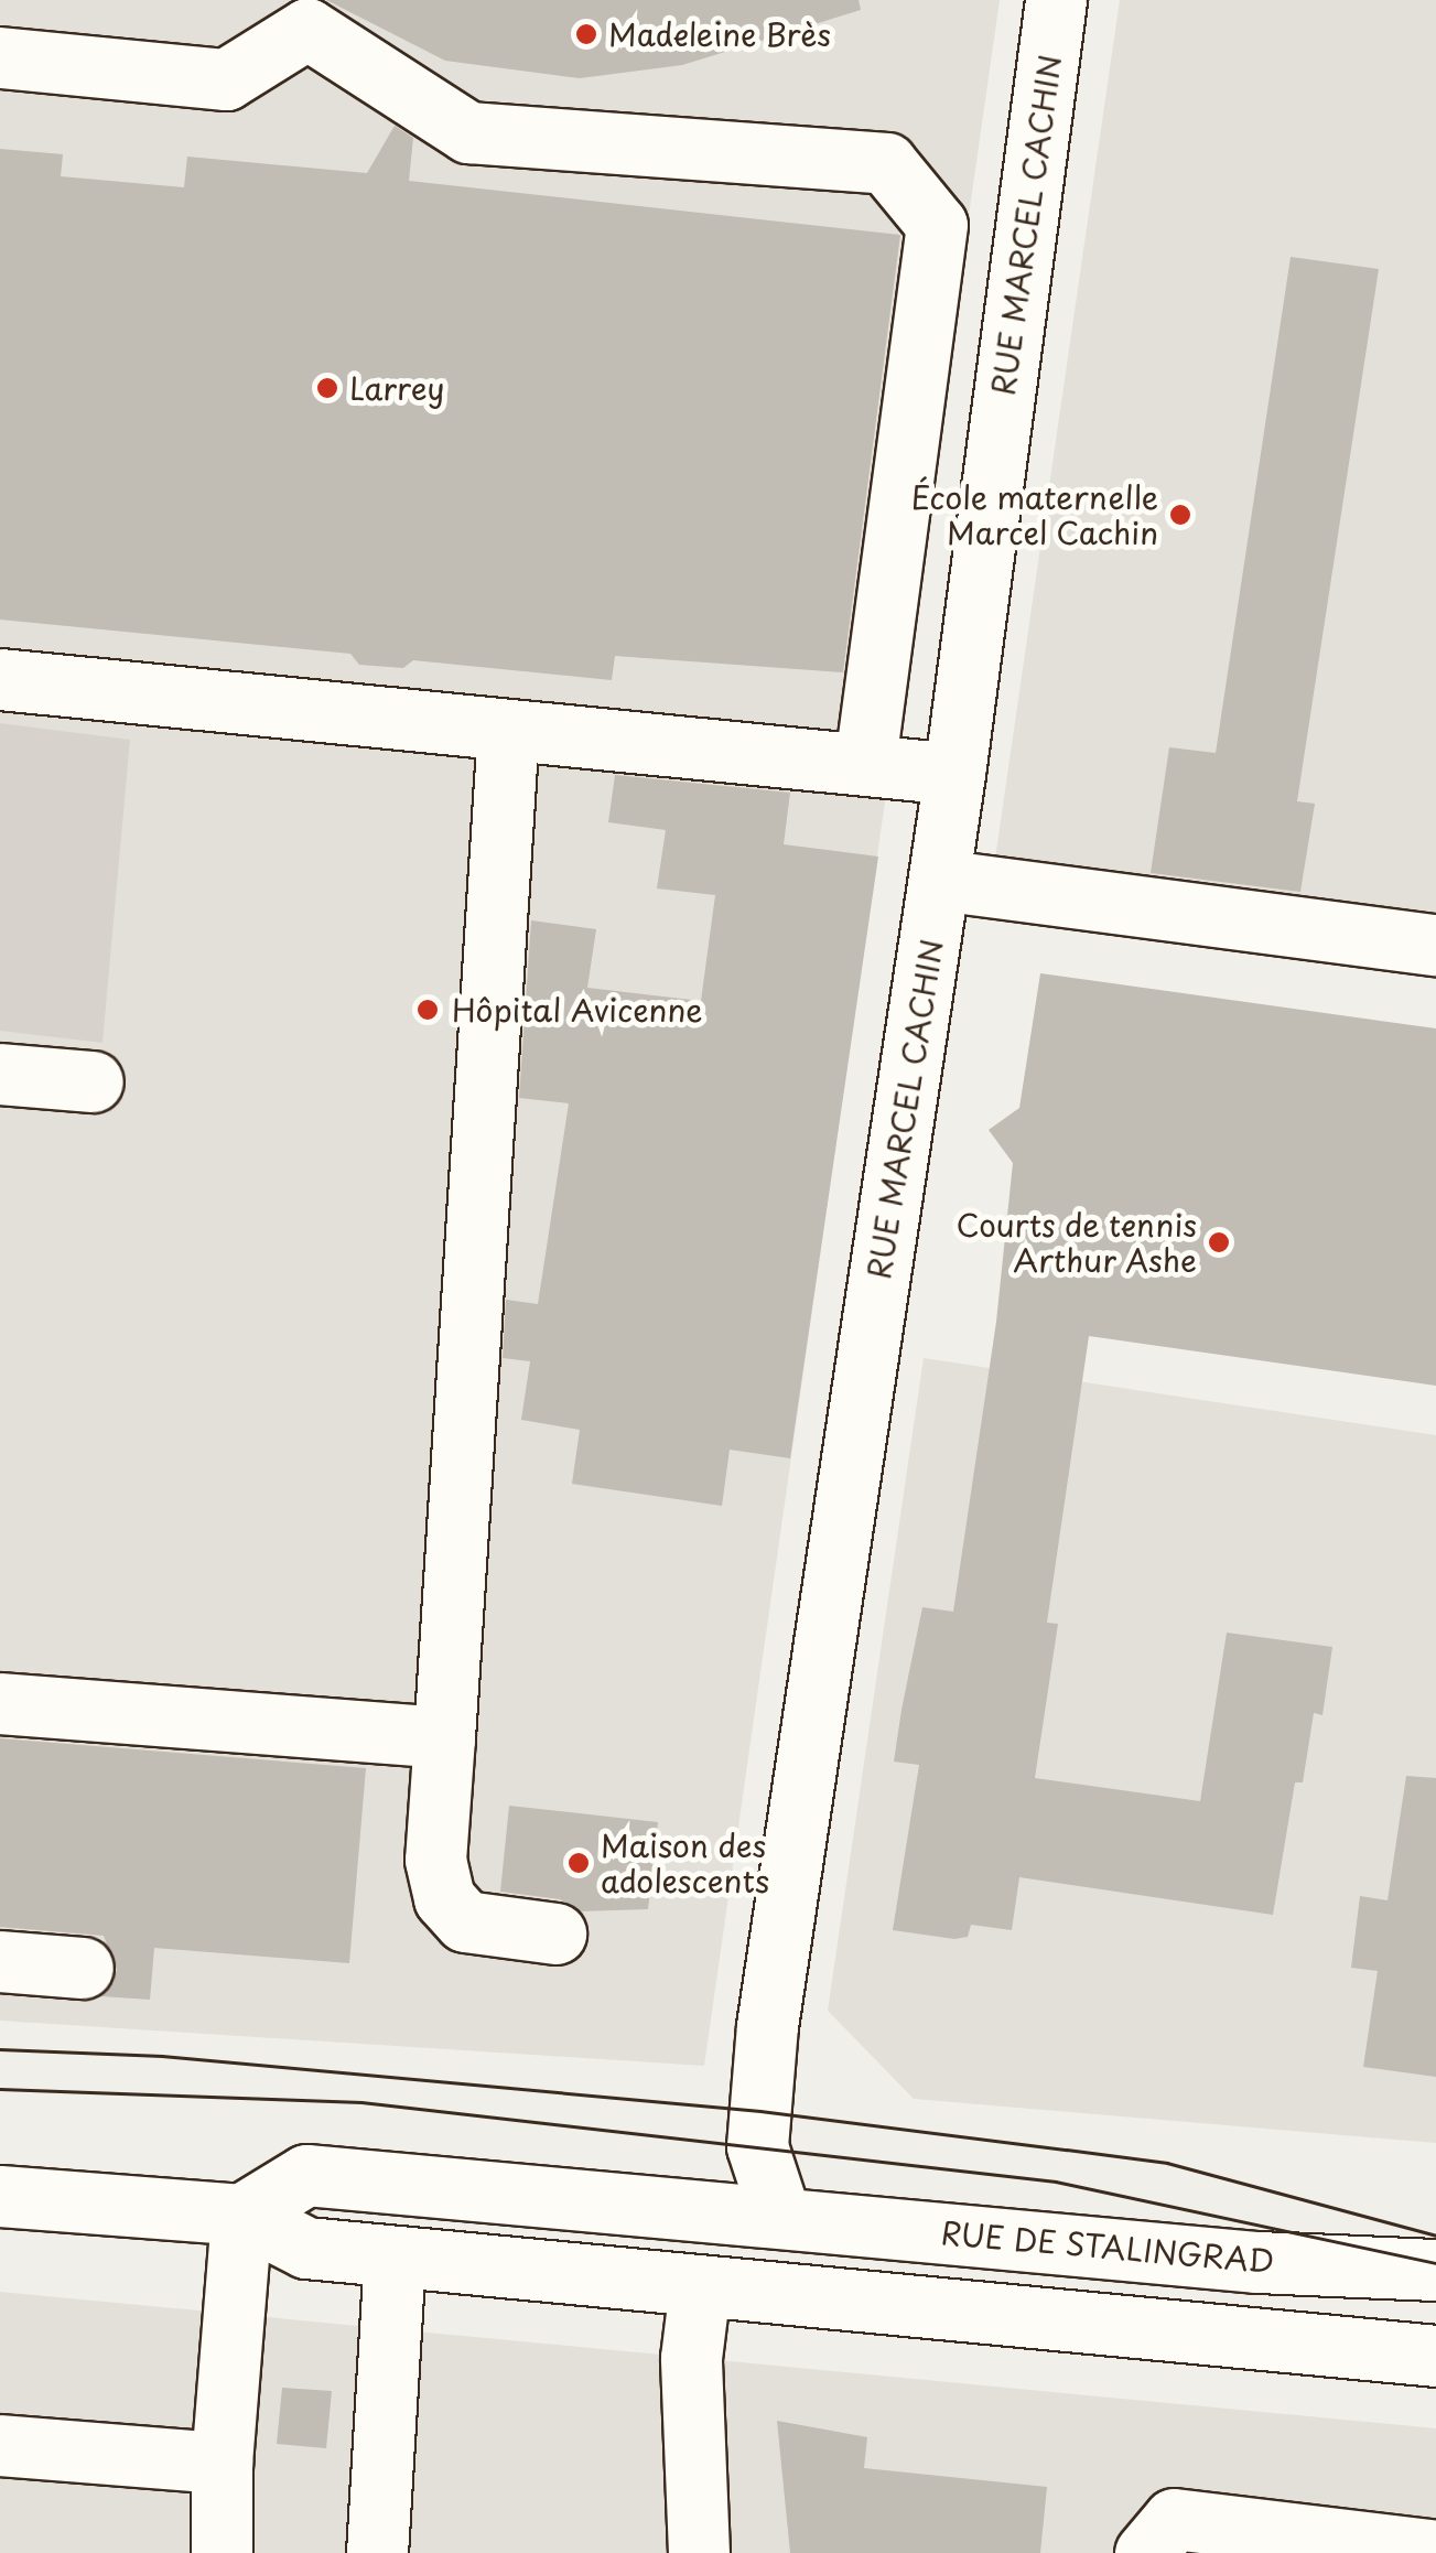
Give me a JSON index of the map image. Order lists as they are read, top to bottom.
{
  "streets": {
    "main road": ["RUE MARCEL CACHIN", "RUE DE STALINGRAD"]
  },
  "crossings": [
    ["RUE MARCEL CACHIN", "RUE DE STALINGRAD"]
  ],
  "places": [
    "Madeleine Brès",
    "Larrey",
    "École maternelle Marcel Cachin",
    "Hôpital Avicenne",
    "Courts de tennis Arthur Ashe",
    "Maison des adolescents"
  ]
}
